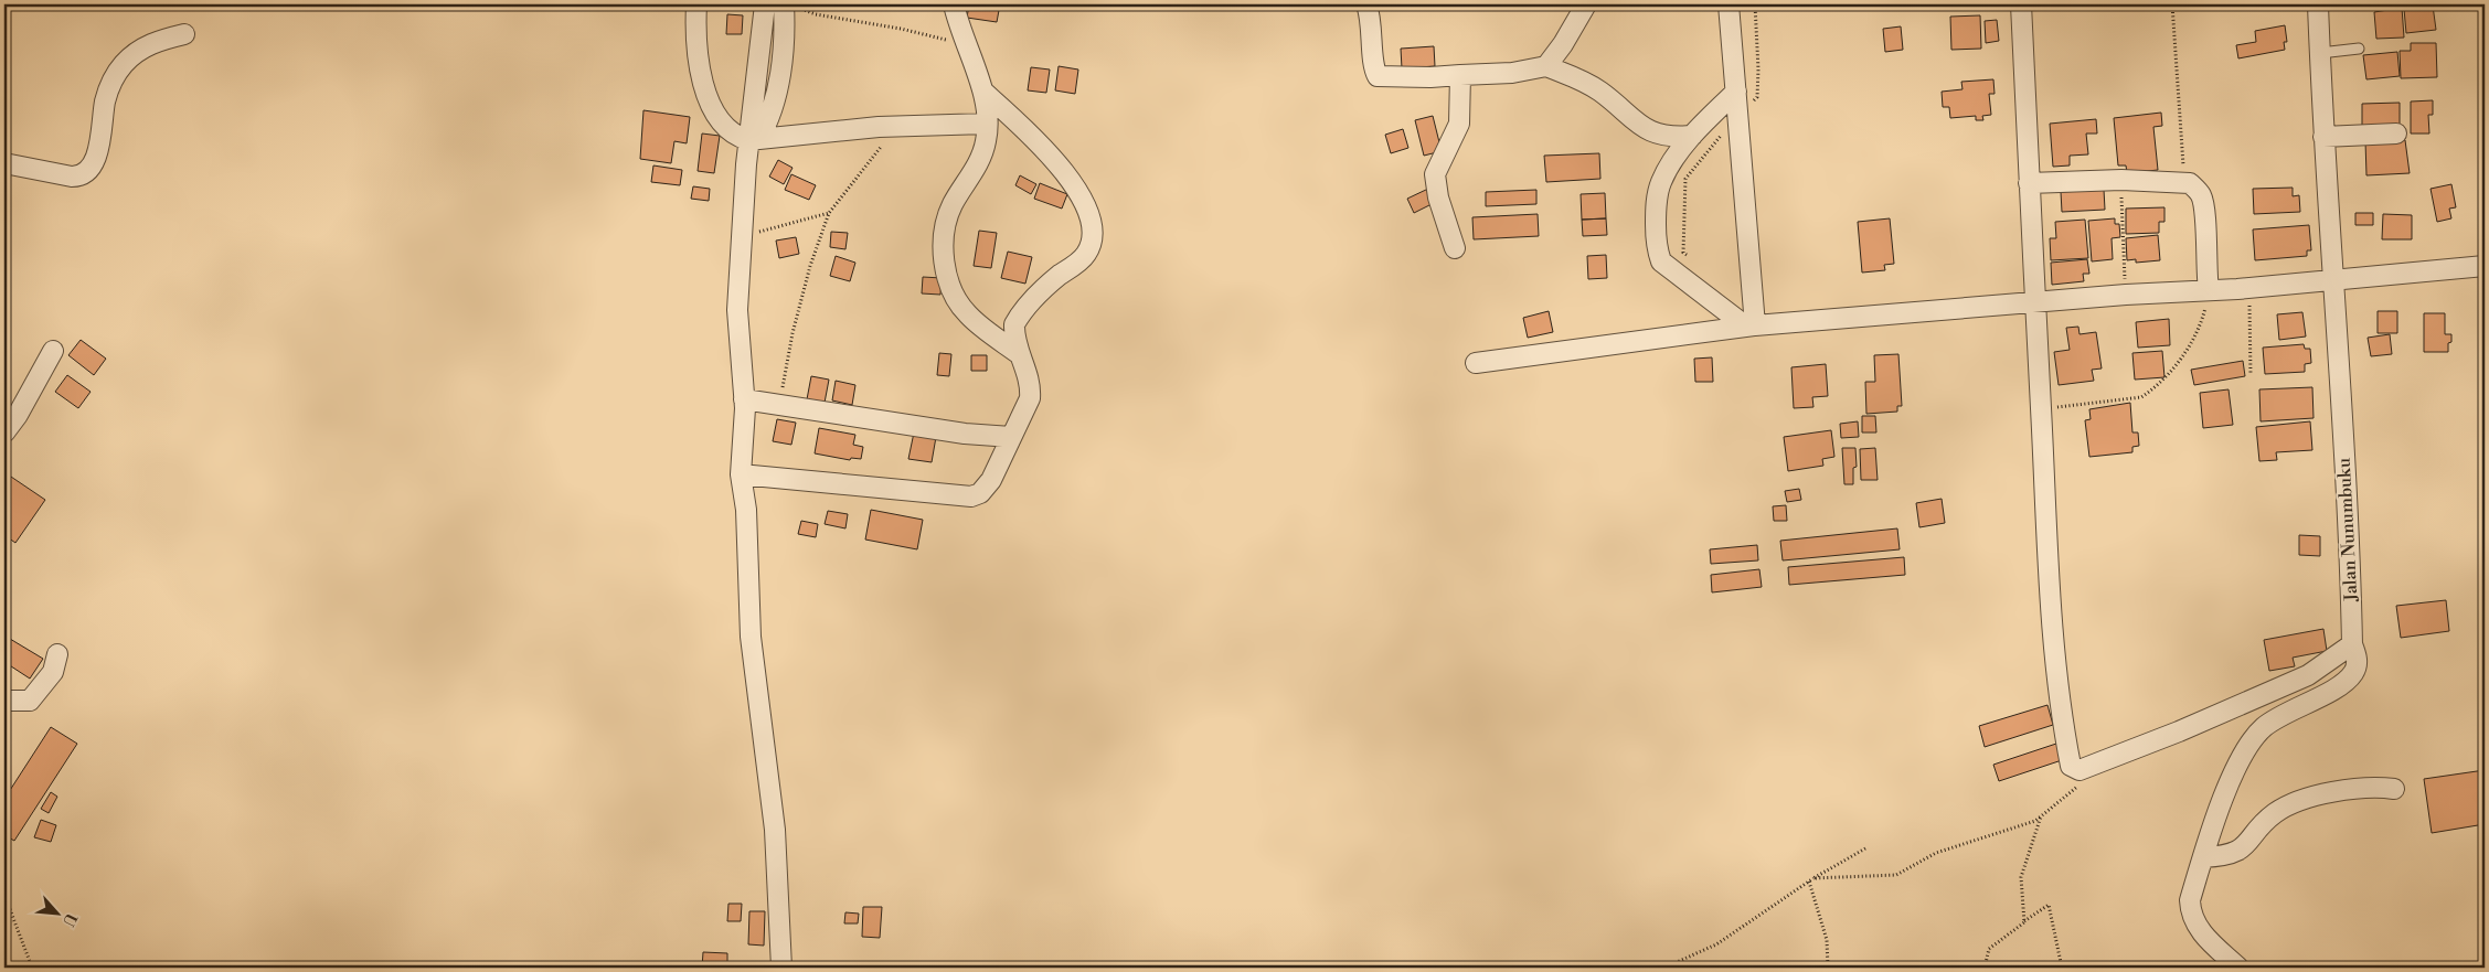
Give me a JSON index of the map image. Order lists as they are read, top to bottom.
{
  "streets": {
    "street": ["Jalan Nunumbuku"]
  },
  "north": "bottom right"
}
